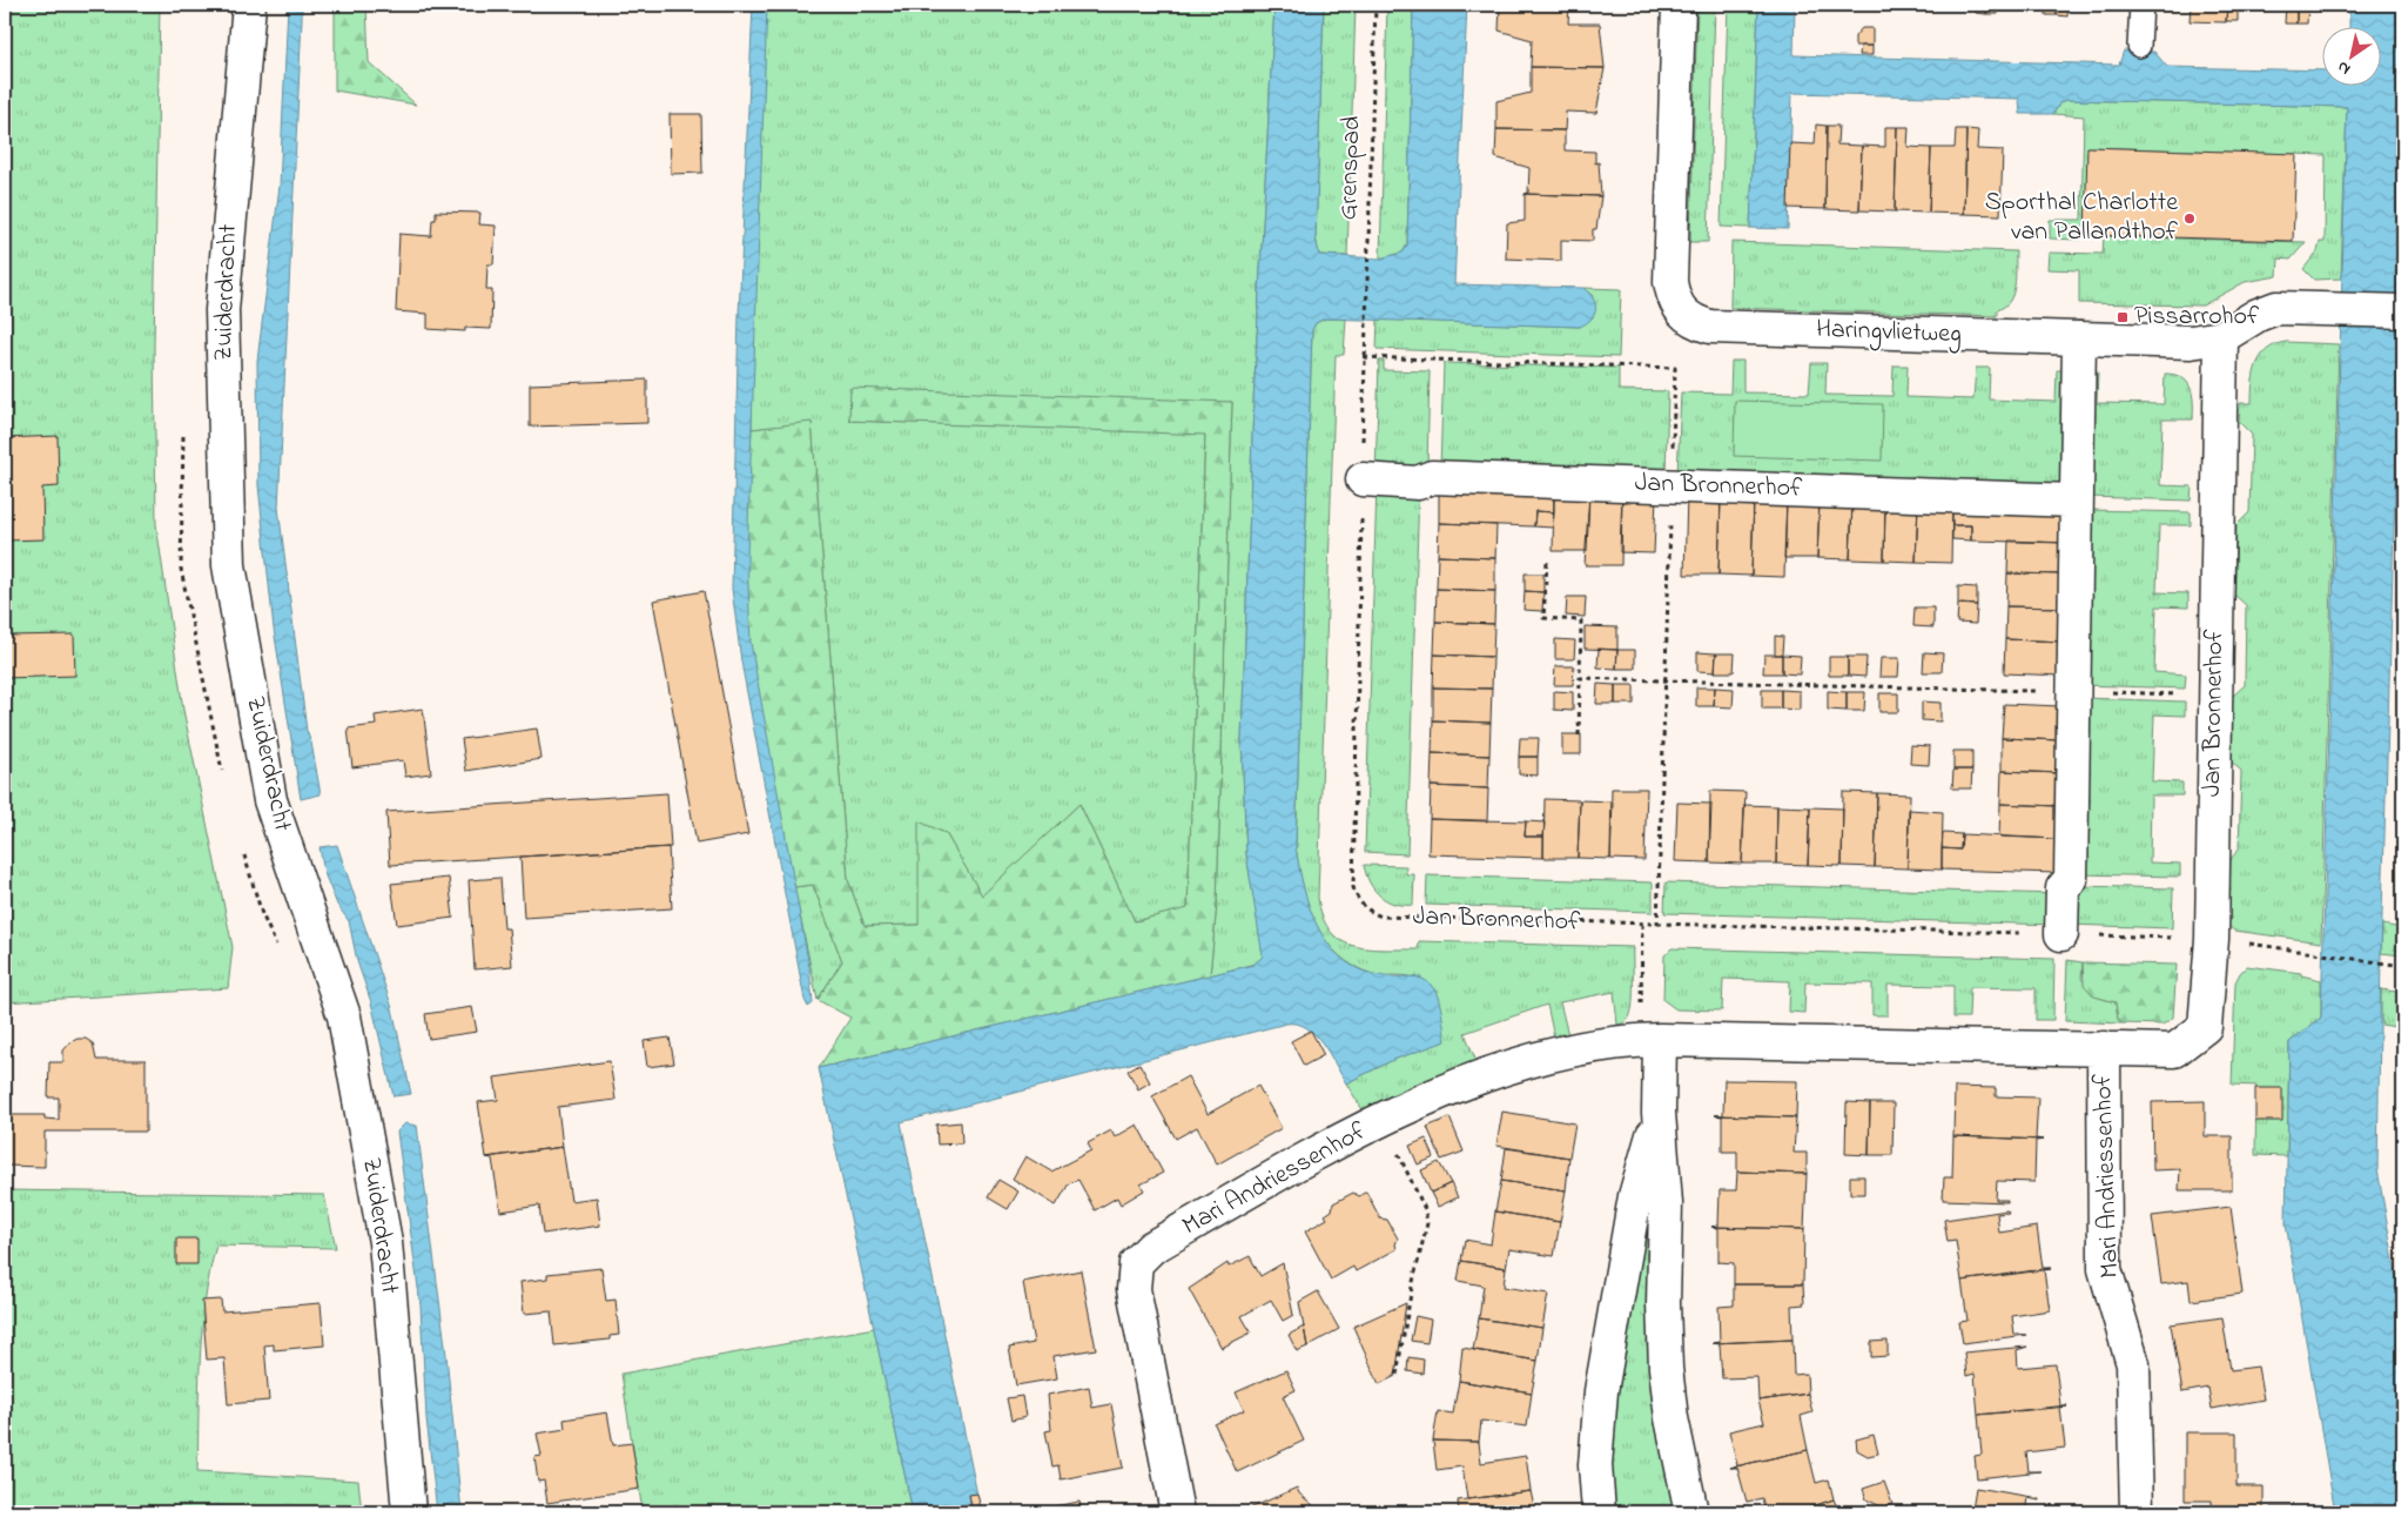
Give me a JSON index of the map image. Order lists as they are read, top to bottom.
{
  "streets": {
    "street": [
      "Zuiderdracht",
      "Haringvlietweg",
      "Jan Bronnerhof",
      "Mari Andriessenhof"
    ],
    "path": ["Grenspad"]
  },
  "crossings": [
    ["Grenspad", "Jan Bronnerhof"],
    ["Haringvlietweg", "Jan Bronnerhof"],
    ["Jan Bronnerhof", "Mari Andriessenhof"]
  ],
  "places": {
    "other": ["Sporthal Charlotte van Pallandthof"],
    "transit": ["Pissarrohof"]
  },
  "north": "bottom left"
}
